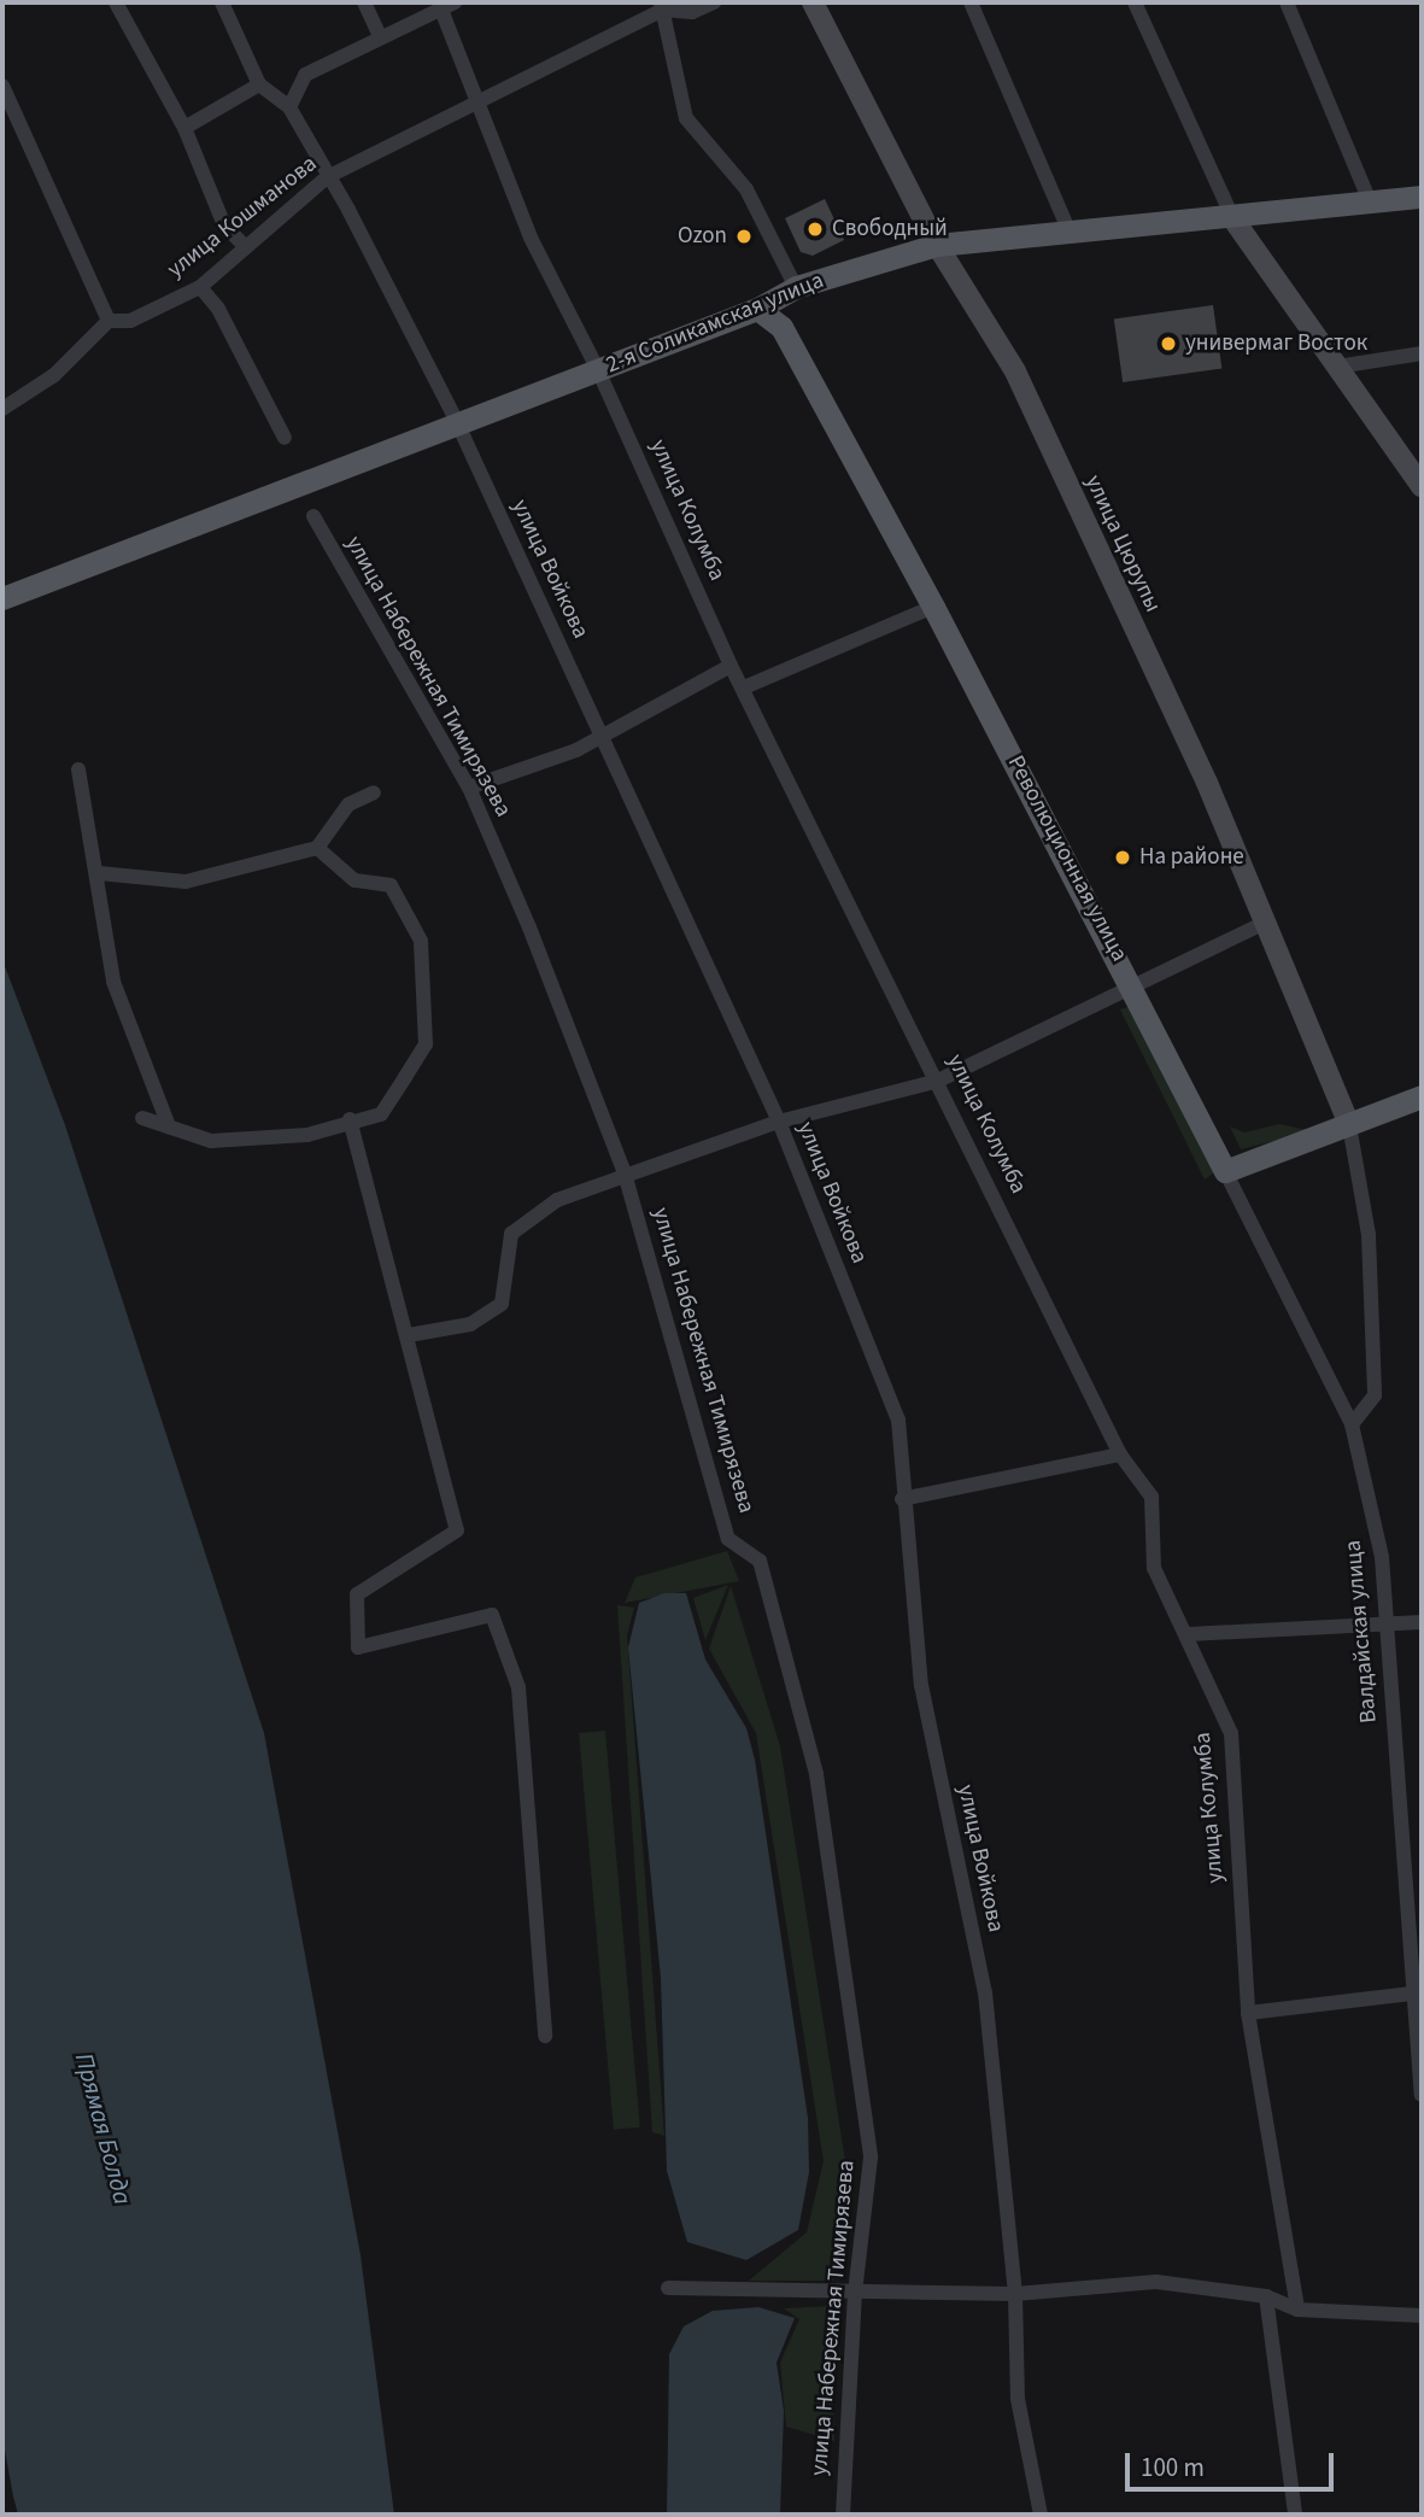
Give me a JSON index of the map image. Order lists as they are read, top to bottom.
{
  "streets": {
    "main road": ["2-я Соликамская улица", "Революционная улица"],
    "street": [
      "улица Кошманова",
      "улица Колумба",
      "улица Цюрупы",
      "улица Войкова",
      "улица Набережная Тимирязева",
      "Валдайская улица"
    ]
  },
  "crossings": [
    ["улица Кошманова", "улица Колумба"],
    ["улица Кошманова", "улица Войкова"],
    ["2-я Соликамская улица", "улица Колумба"],
    ["2-я Соликамская улица", "улица Цюрупы"],
    ["2-я Соликамская улица", "улица Войкова"],
    ["2-я Соликамская улица", "Революционная улица"],
    ["Революционная улица", "Валдайская улица"]
  ],
  "water": ["Прямая Болда"],
  "places": [
    "Свободный",
    "Ozon",
    "универмаг Восток",
    "На районе"
  ],
  "scale_bar": "100 m"
}
